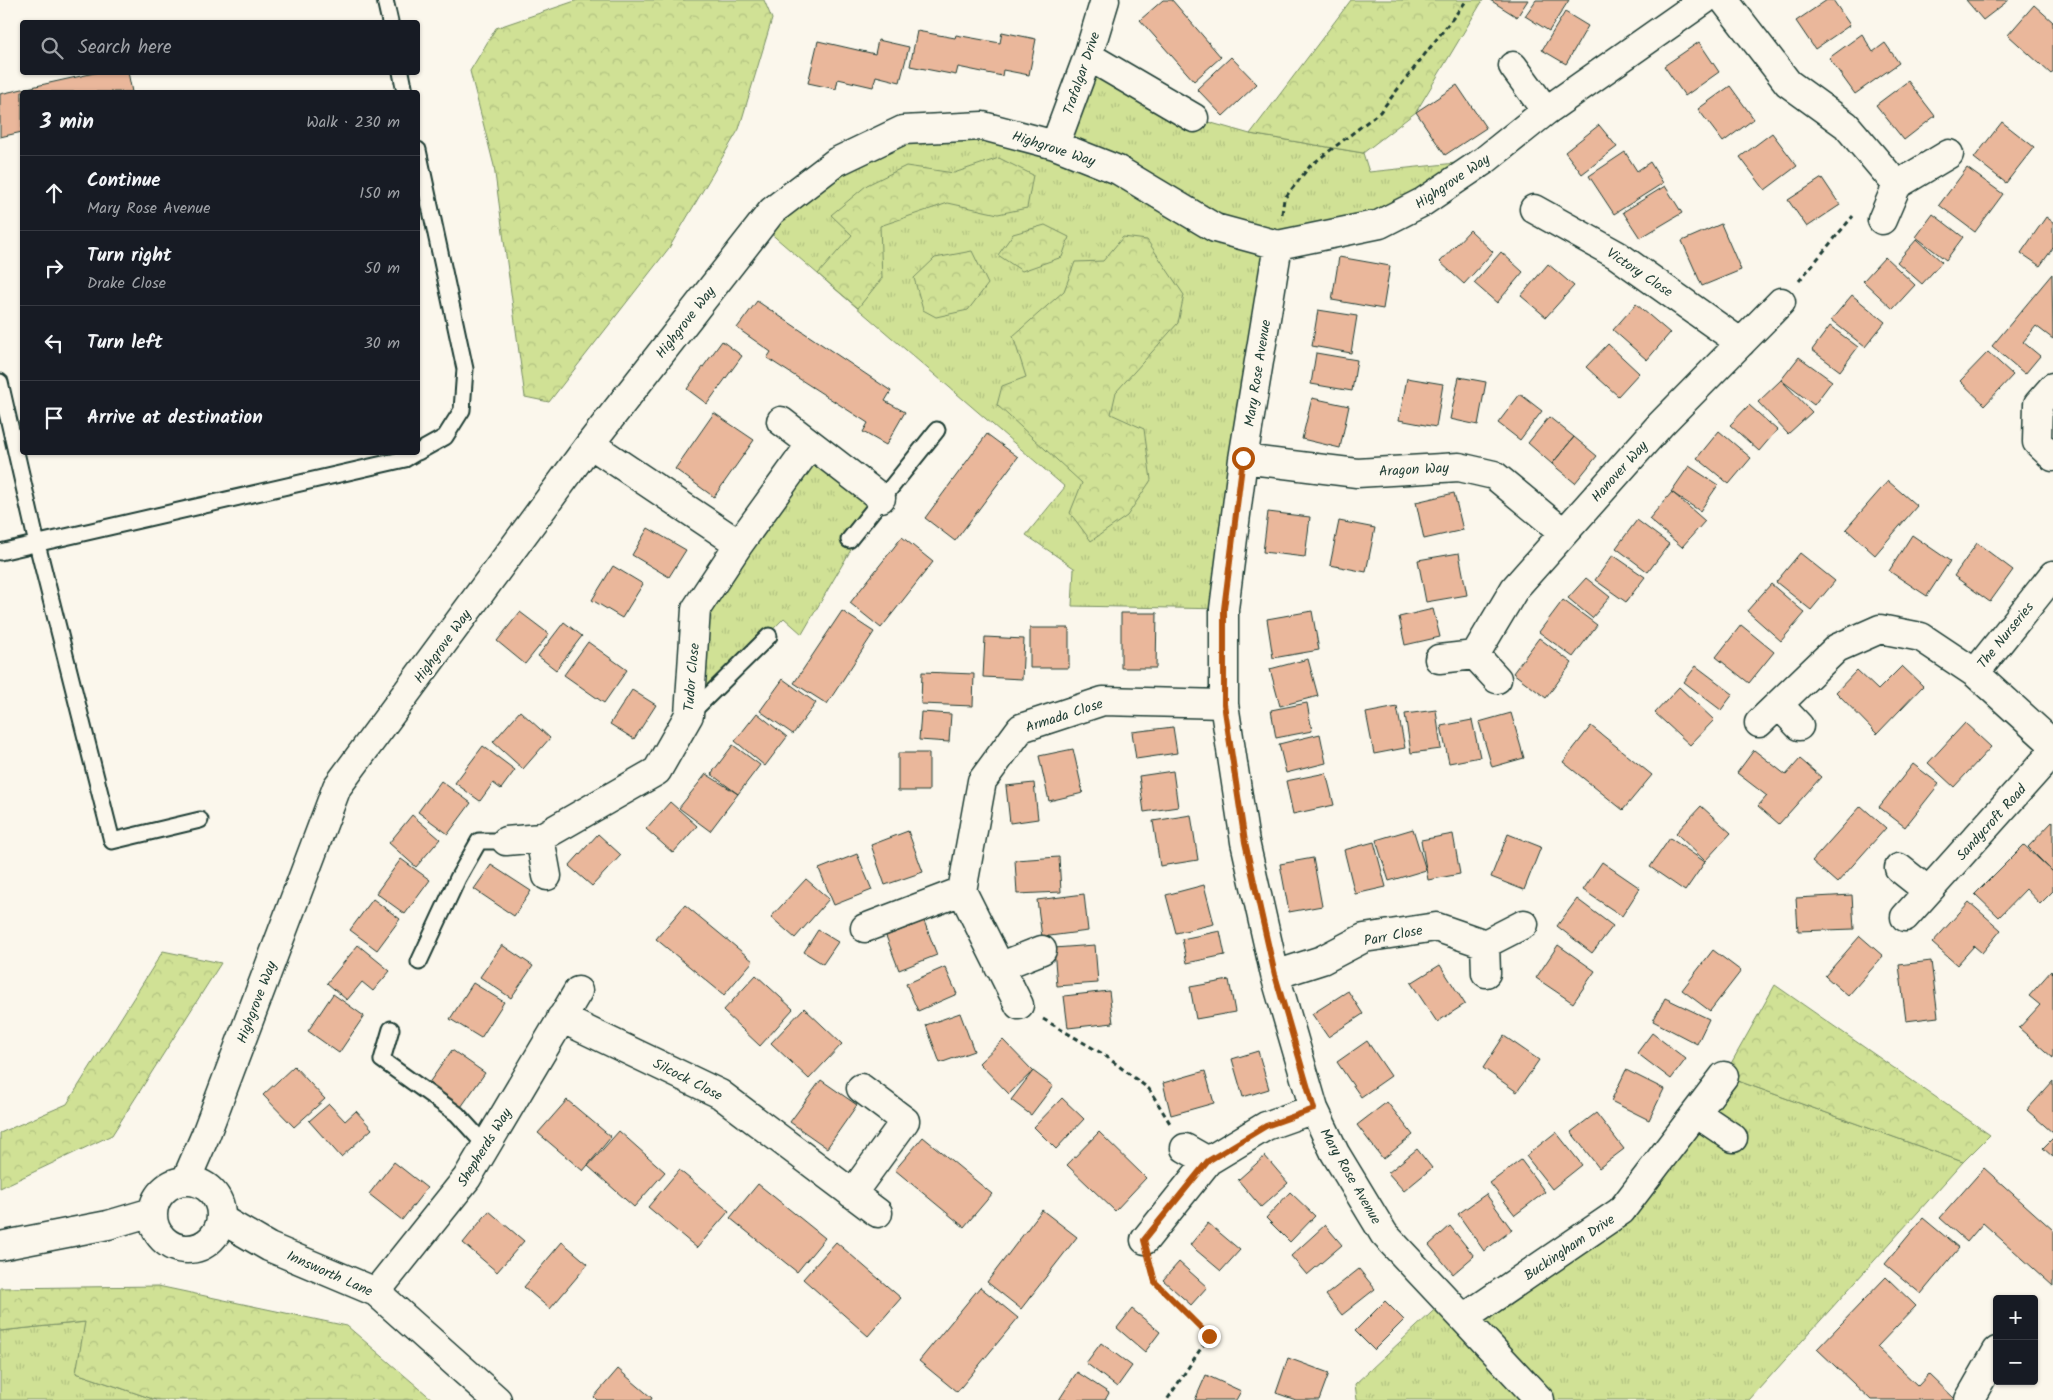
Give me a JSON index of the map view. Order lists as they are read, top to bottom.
{
  "streets": {
    "street": [
      "Trafalgar Drive",
      "Highgrove Way",
      "Victory Close",
      "Mary Rose Avenue",
      "Aragon Way",
      "Hanover Way",
      "The Nurseries",
      "Tudor Close",
      "Armada Close",
      "Sandycroft Road",
      "Parr Close",
      "Silcock Close",
      "Shepherds Way",
      "Buckingham Drive",
      "Innsworth Lane"
    ]
  },
  "crossings": [
    ["Trafalgar Drive", "Highgrove Way"],
    ["Highgrove Way", "Mary Rose Avenue"],
    ["Highgrove Way", "Innsworth Lane"],
    ["Victory Close", "Hanover Way"],
    ["Mary Rose Avenue", "Aragon Way"],
    ["Mary Rose Avenue", "Armada Close"],
    ["Mary Rose Avenue", "Parr Close"],
    ["Mary Rose Avenue", "Buckingham Drive"],
    ["Aragon Way", "Hanover Way"],
    ["Silcock Close", "Shepherds Way"],
    ["Shepherds Way", "Innsworth Lane"]
  ],
  "page": {
    "search": "Search here",
    "heading": ["3 min", "Walk · 230 m"],
    "list": [
      ["Continue", "Mary Rose Avenue", "150 m"],
      ["Turn right", "Drake Close", "50 m"],
      ["Turn left", "30 m"],
      "Arrive at destination"
    ],
    "map_buttons": ["+", "−"]
  }
}
